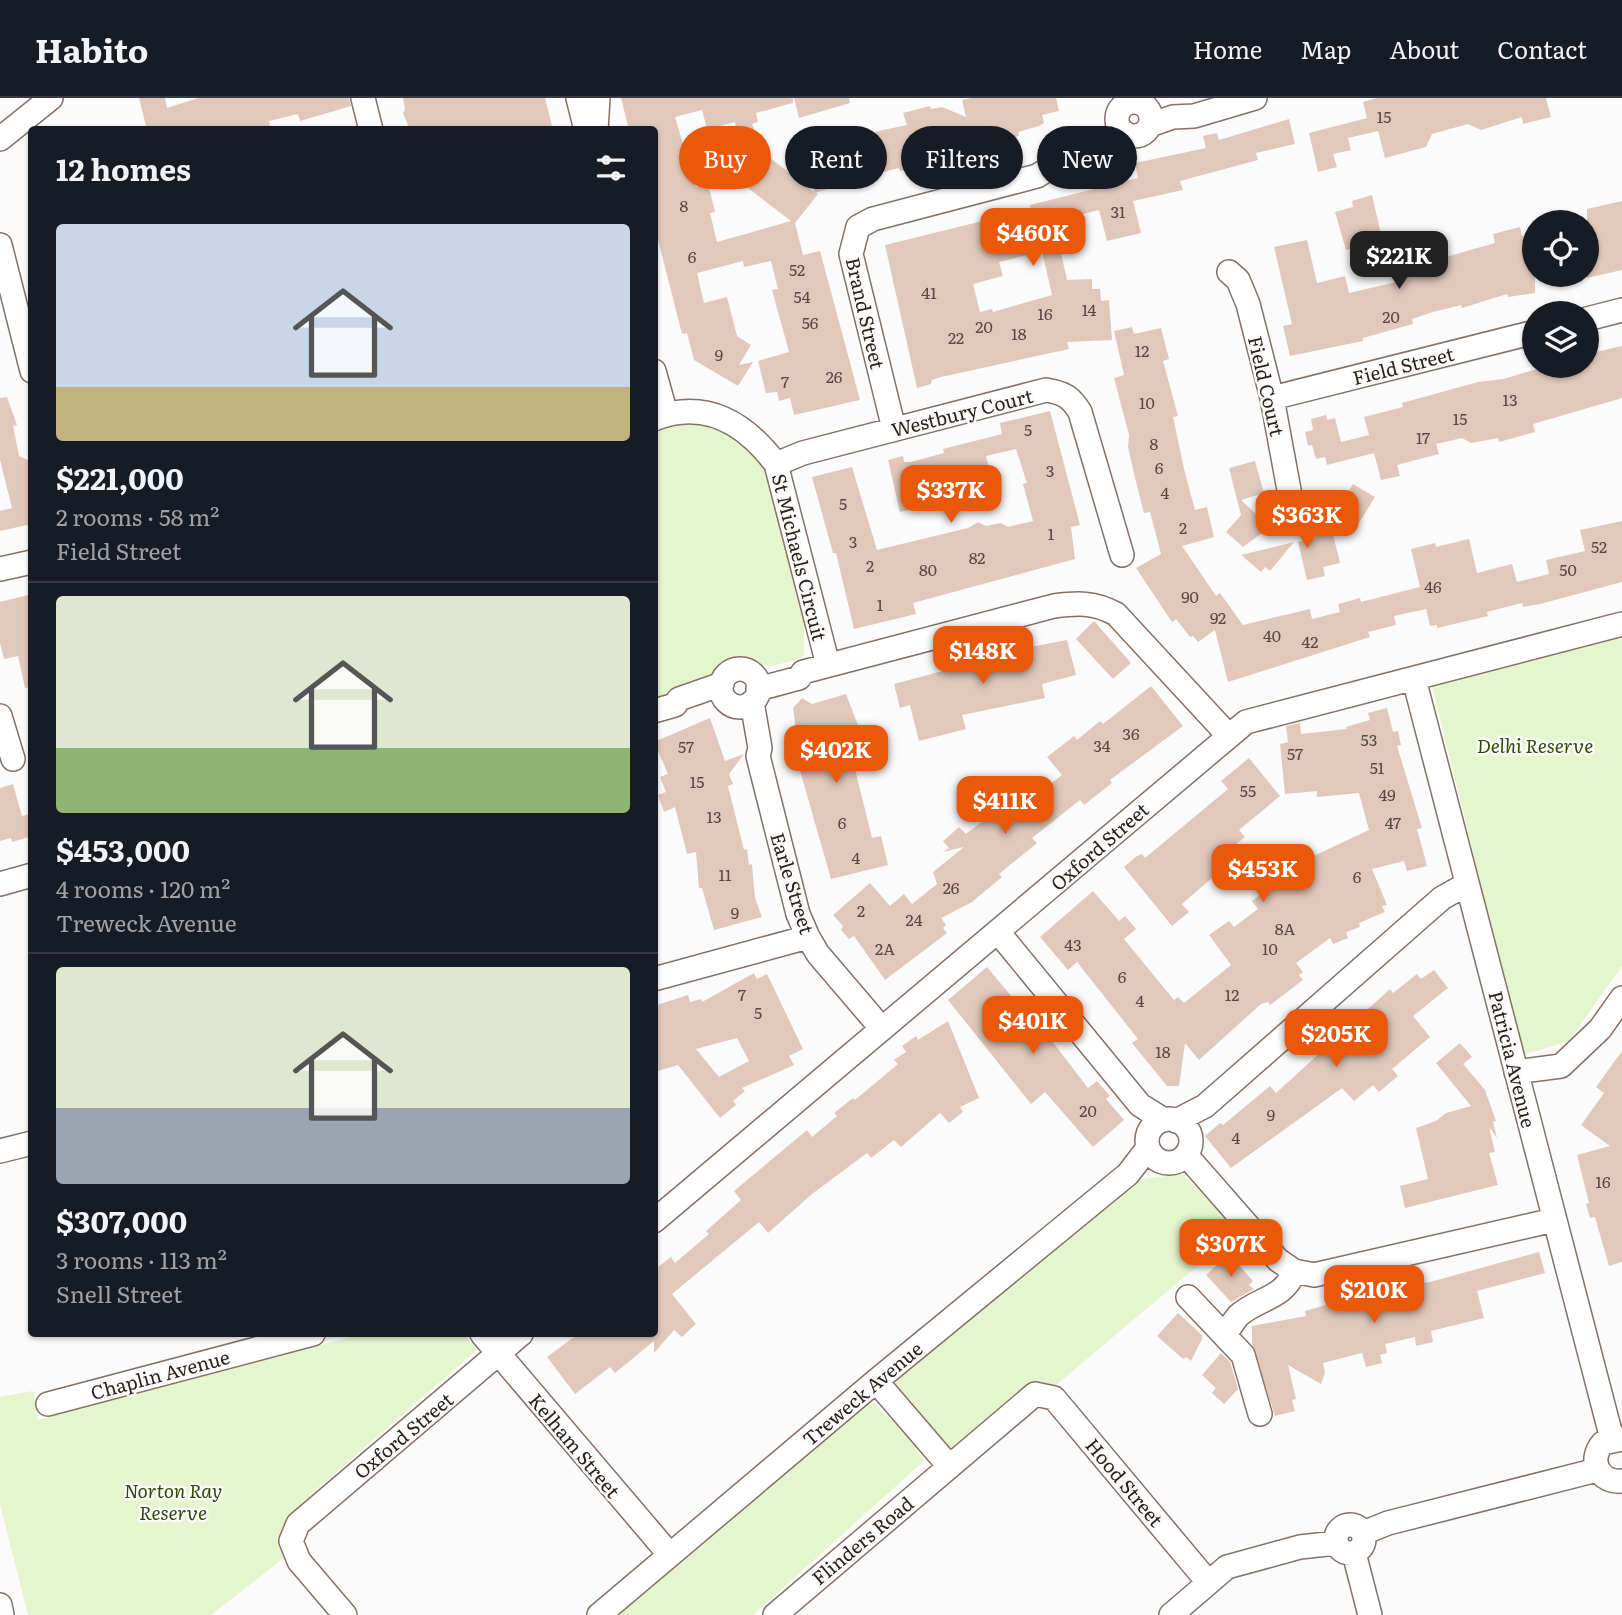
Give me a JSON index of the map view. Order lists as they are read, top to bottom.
{
  "streets": {
    "street": [
      "Brand Street",
      "Field Street",
      "Field Court",
      "Westbury Court",
      "St Michaels Circuit",
      "Oxford Street",
      "Earle Street",
      "Patricia Avenue",
      "Chaplin Avenue",
      "Treweck Avenue",
      "Kelham Street",
      "Hood Street",
      "Flinders Road"
    ]
  },
  "crossings": [
    ["Brand Street", "Westbury Court"],
    ["Field Street", "Field Court"],
    ["Westbury Court", "St Michaels Circuit"],
    ["Oxford Street", "Earle Street"],
    ["Oxford Street", "Patricia Avenue"],
    ["Oxford Street", "Kelham Street"],
    ["Patricia Avenue", "Treweck Avenue"],
    ["Treweck Avenue", "Kelham Street"],
    ["Hood Street", "Flinders Road"]
  ],
  "parks": ["Delhi Reserve", "Norton Ray Reserve"],
  "house_numbers": [
    "15",
    "8",
    "31",
    "6",
    "52",
    "41",
    "54",
    "14",
    "16",
    "20",
    "56",
    "20",
    "18",
    "22",
    "12",
    "9",
    "26",
    "7",
    "13",
    "10",
    "15",
    "5",
    "17",
    "8",
    "6",
    "3",
    "4",
    "5",
    "2",
    "1",
    "3",
    "52",
    "82",
    "2",
    "80",
    "50",
    "46",
    "90",
    "1",
    "92",
    "40",
    "42",
    "36",
    "53",
    "34",
    "57",
    "57",
    "51",
    "15",
    "55",
    "49",
    "13",
    "6",
    "47",
    "4",
    "11",
    "6",
    "26",
    "2",
    "9",
    "24",
    "8A",
    "43",
    "2A",
    "10",
    "6",
    "7",
    "12",
    "4",
    "5",
    "18",
    "20",
    "9",
    "4",
    "16"
  ],
  "page": {
    "header": "Habito",
    "nav": [
      "Home",
      "Map",
      "About",
      "Contact"
    ],
    "chip": [
      "Buy",
      "Rent",
      "Filters",
      "New"
    ],
    "heading": "12 homes",
    "price": [
      "$460K",
      "$221K",
      "$337K",
      "$363K",
      "$148K",
      "$402K",
      "$411K",
      "$453K",
      "$401K",
      "$205K",
      "$307K",
      "$210K"
    ],
    "list": [
      {
        "name": "$221,000",
        "note": "2 rooms · 58 m² · Field Street"
      },
      {
        "name": "$453,000",
        "note": "4 rooms · 120 m² · Treweck Avenue"
      },
      {
        "name": "$307,000",
        "note": "3 rooms · 113 m² · Snell Street"
      }
    ]
  }
}
